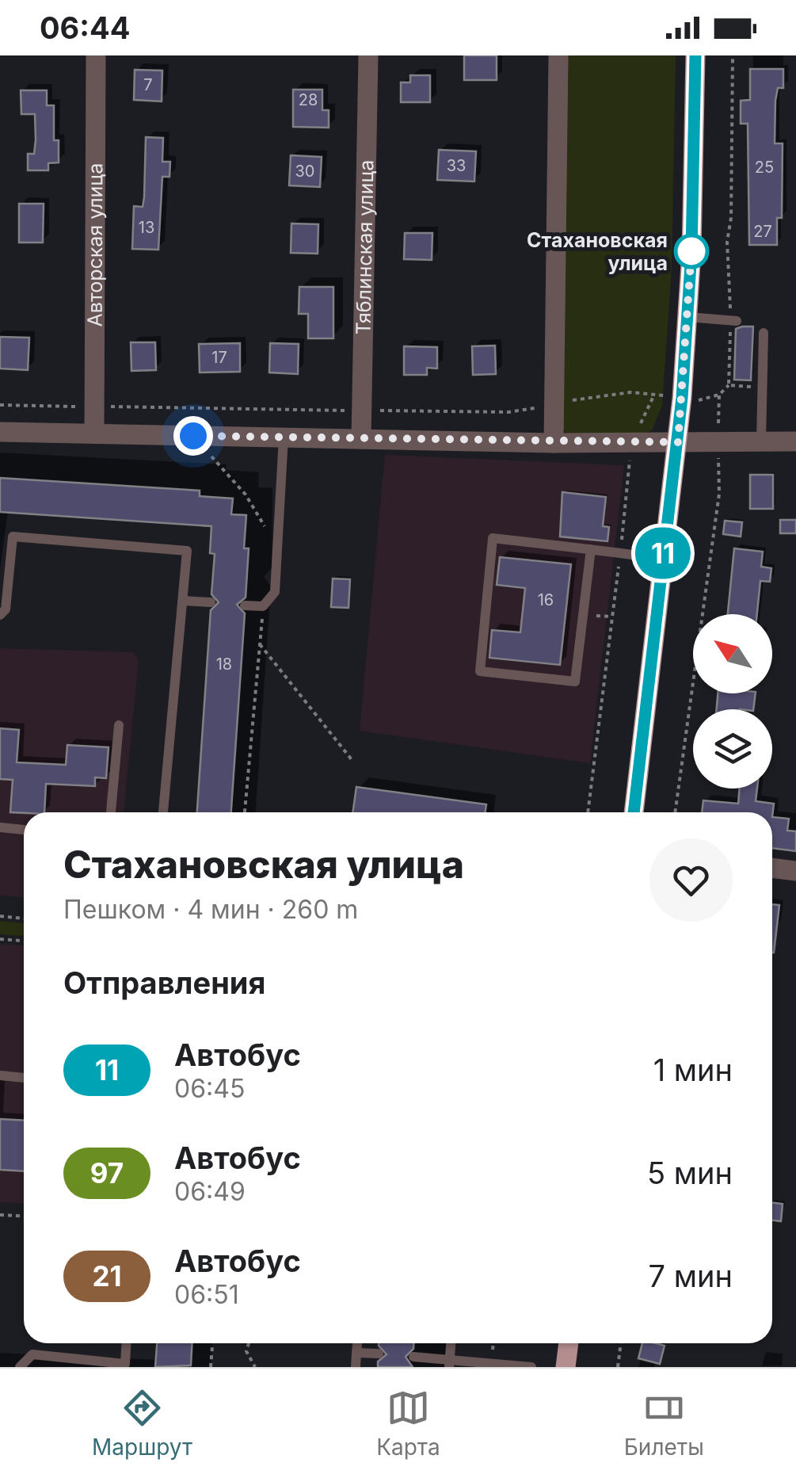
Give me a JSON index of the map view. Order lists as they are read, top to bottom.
{
  "streets": {
    "street": ["Авторская улица", "Тяблинская улица"]
  },
  "places": ["Стахановская улица"],
  "lines": ["bus line 11"],
  "house_numbers": [
    "7",
    "28",
    "33",
    "25",
    "30",
    "13",
    "27",
    "17",
    "16",
    "18"
  ],
  "north": "top left",
  "page": {
    "status": "06:44",
    "on_map": "11",
    "heading": [
      ["Стахановская улица", "Пешком · 4 мин · 260 m"],
      "Отправления"
    ],
    "list": [
      {
        "mark": "11",
        "name": "Автобус",
        "note": "06:45",
        "value": "1 мин"
      },
      {
        "mark": "97",
        "name": "Автобус",
        "note": "06:49",
        "value": "5 мин"
      },
      {
        "mark": "21",
        "name": "Автобус",
        "note": "06:51",
        "value": "7 мин"
      }
    ],
    "tabs": ["Маршрут", "Карта", "Билеты"]
  }
}
